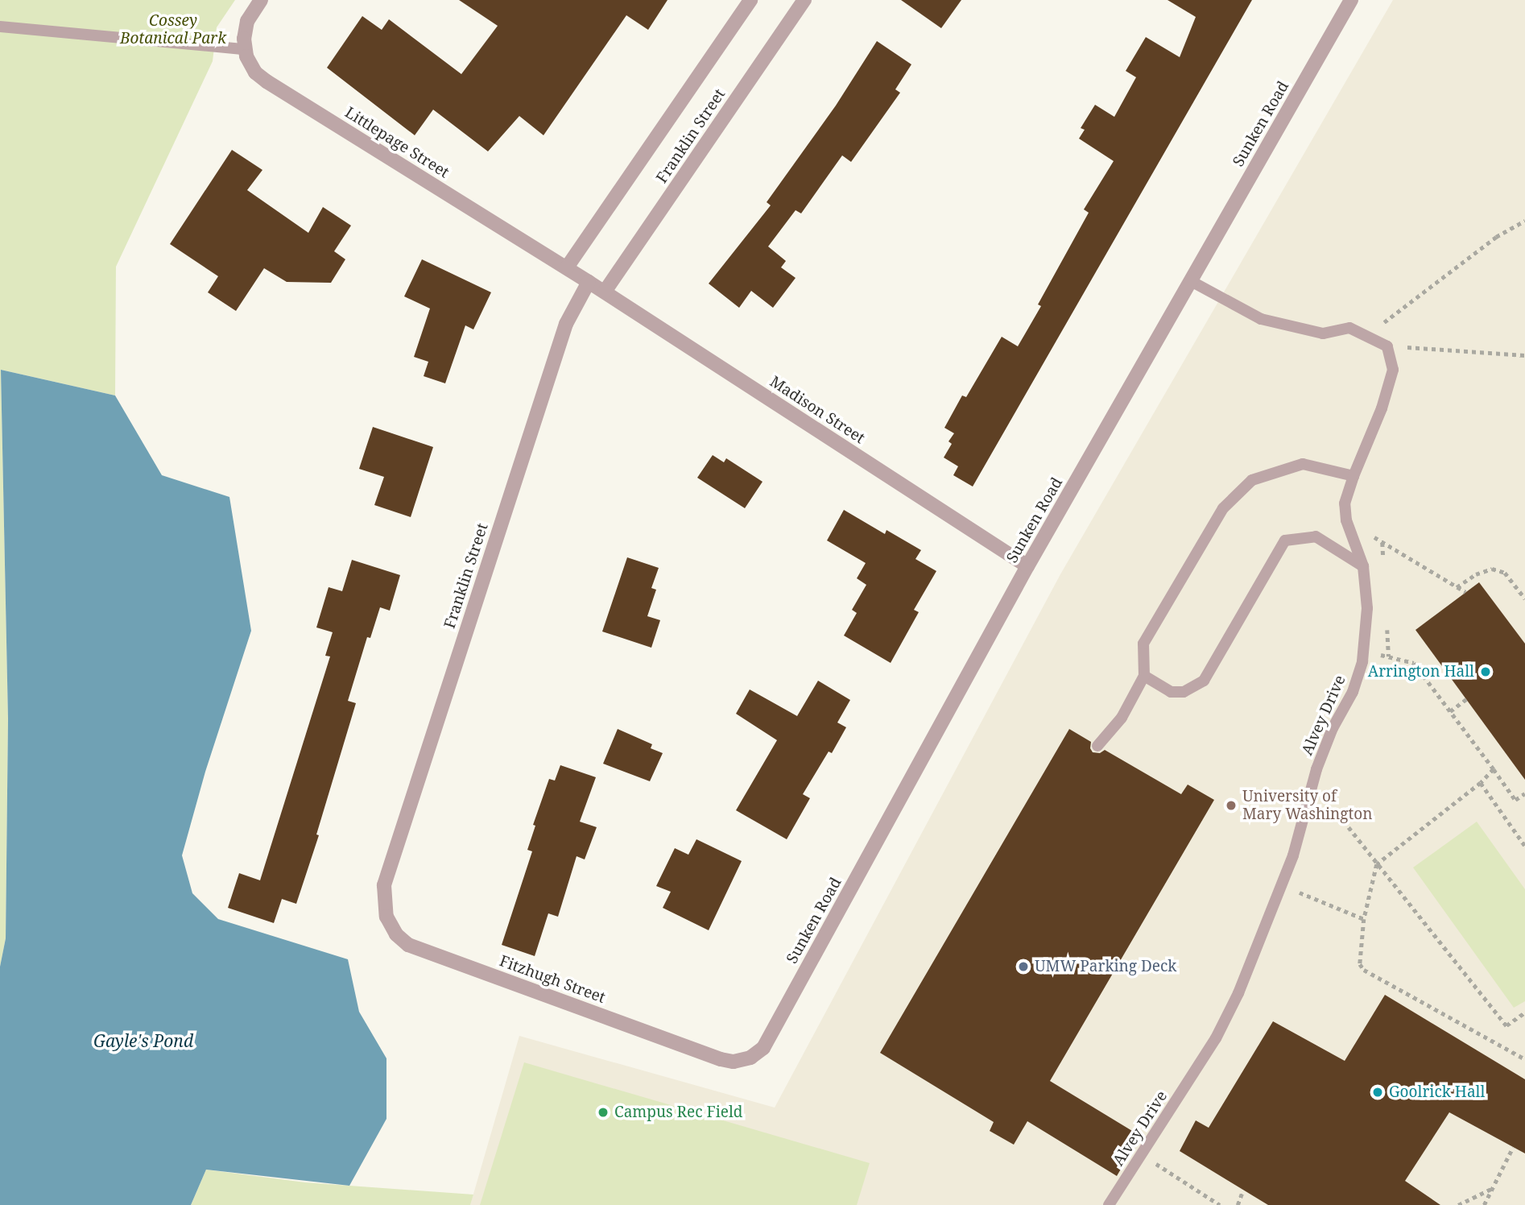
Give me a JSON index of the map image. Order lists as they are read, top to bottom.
{
  "streets": {
    "street": [
      "Sunken Road",
      "Franklin Street",
      "Littlepage Street",
      "Madison Street",
      "Fitzhugh Street"
    ],
    "lane": ["Alvey Drive"]
  },
  "crossings": [
    ["Sunken Road", "Madison Street"],
    ["Sunken Road", "Fitzhugh Street"],
    ["Franklin Street", "Littlepage Street"],
    ["Franklin Street", "Madison Street"],
    ["Franklin Street", "Fitzhugh Street"],
    ["Littlepage Street", "Madison Street"]
  ],
  "water": ["Gayle's Pond"],
  "parks": ["Cossey Botanical Park"],
  "places": [
    "Arrington Hall",
    "University of Mary Washington",
    "UMW Parking Deck",
    "Goolrick Hall",
    "Campus Rec Field"
  ]
}
